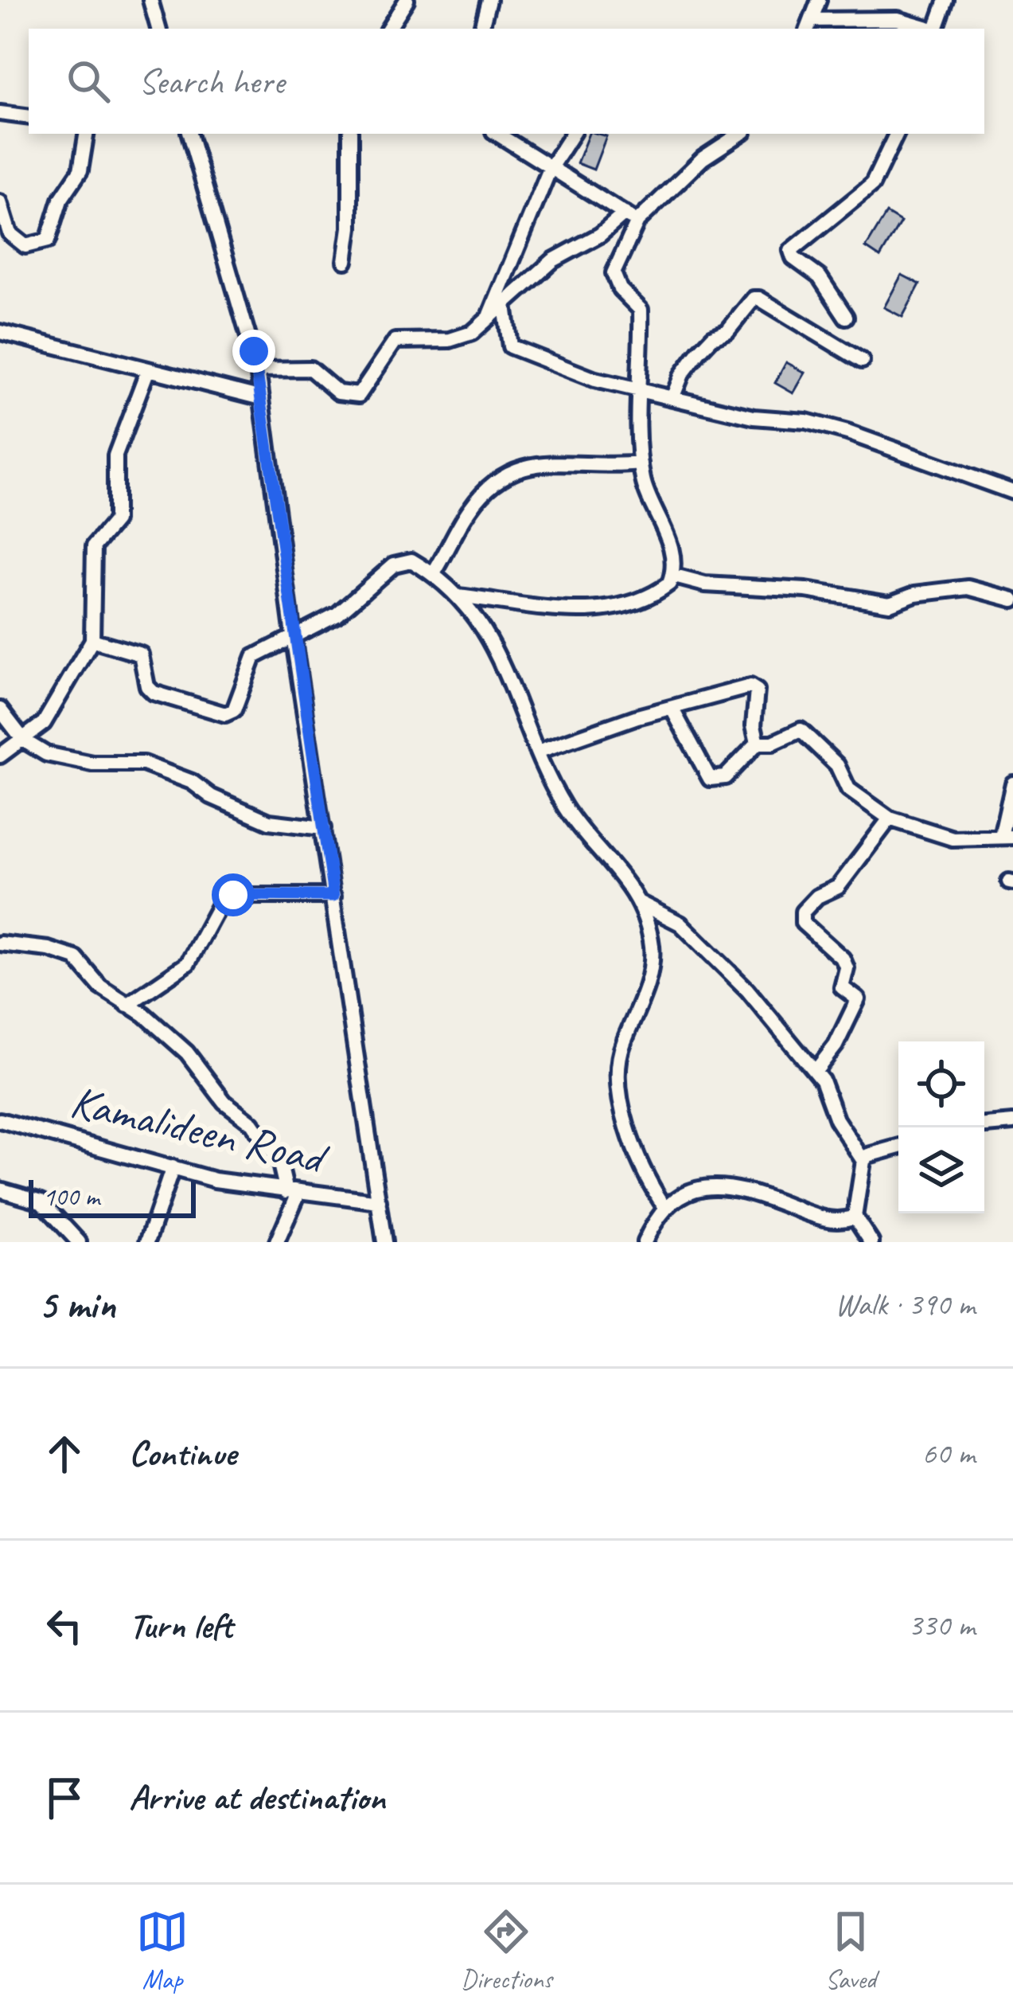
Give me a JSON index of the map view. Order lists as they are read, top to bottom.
{
  "streets": {
    "street": ["Kamalideen Road"]
  },
  "scale_bar": "100 m",
  "page": {
    "search": "Search here",
    "scale": "100 m",
    "heading": ["5 min", "Walk · 390 m"],
    "list": [
      ["Continue", "60 m"],
      ["Turn left", "330 m"],
      "Arrive at destination"
    ],
    "nav": ["Map", "Directions", "Saved"]
  }
}
